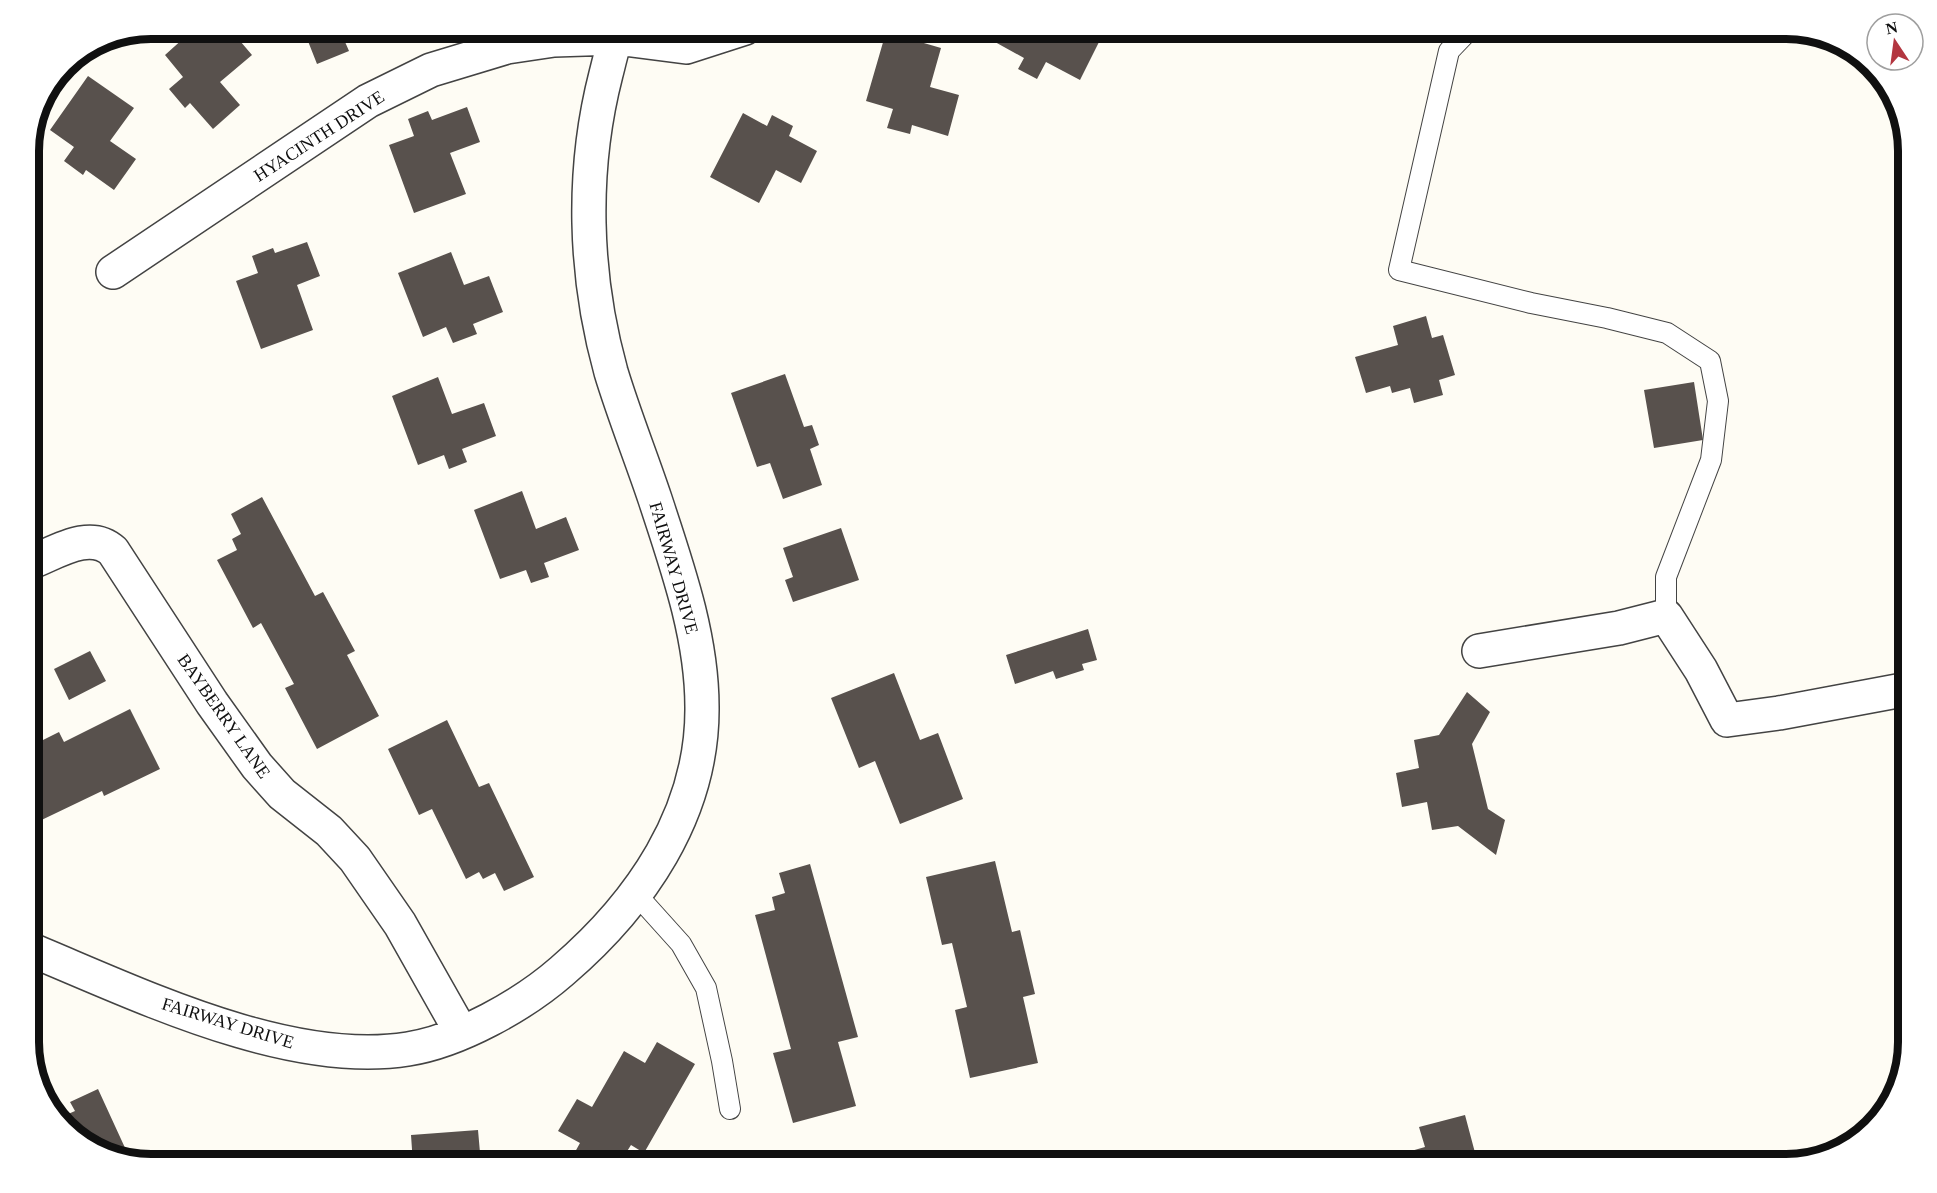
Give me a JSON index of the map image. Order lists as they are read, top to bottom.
{
  "streets": {
    "street": ["HYACINTH DRIVE", "FAIRWAY DRIVE", "BAYBERRY LANE"]
  },
  "crossings": [
    ["FAIRWAY DRIVE", "BAYBERRY LANE"]
  ],
  "north": "top"
}
